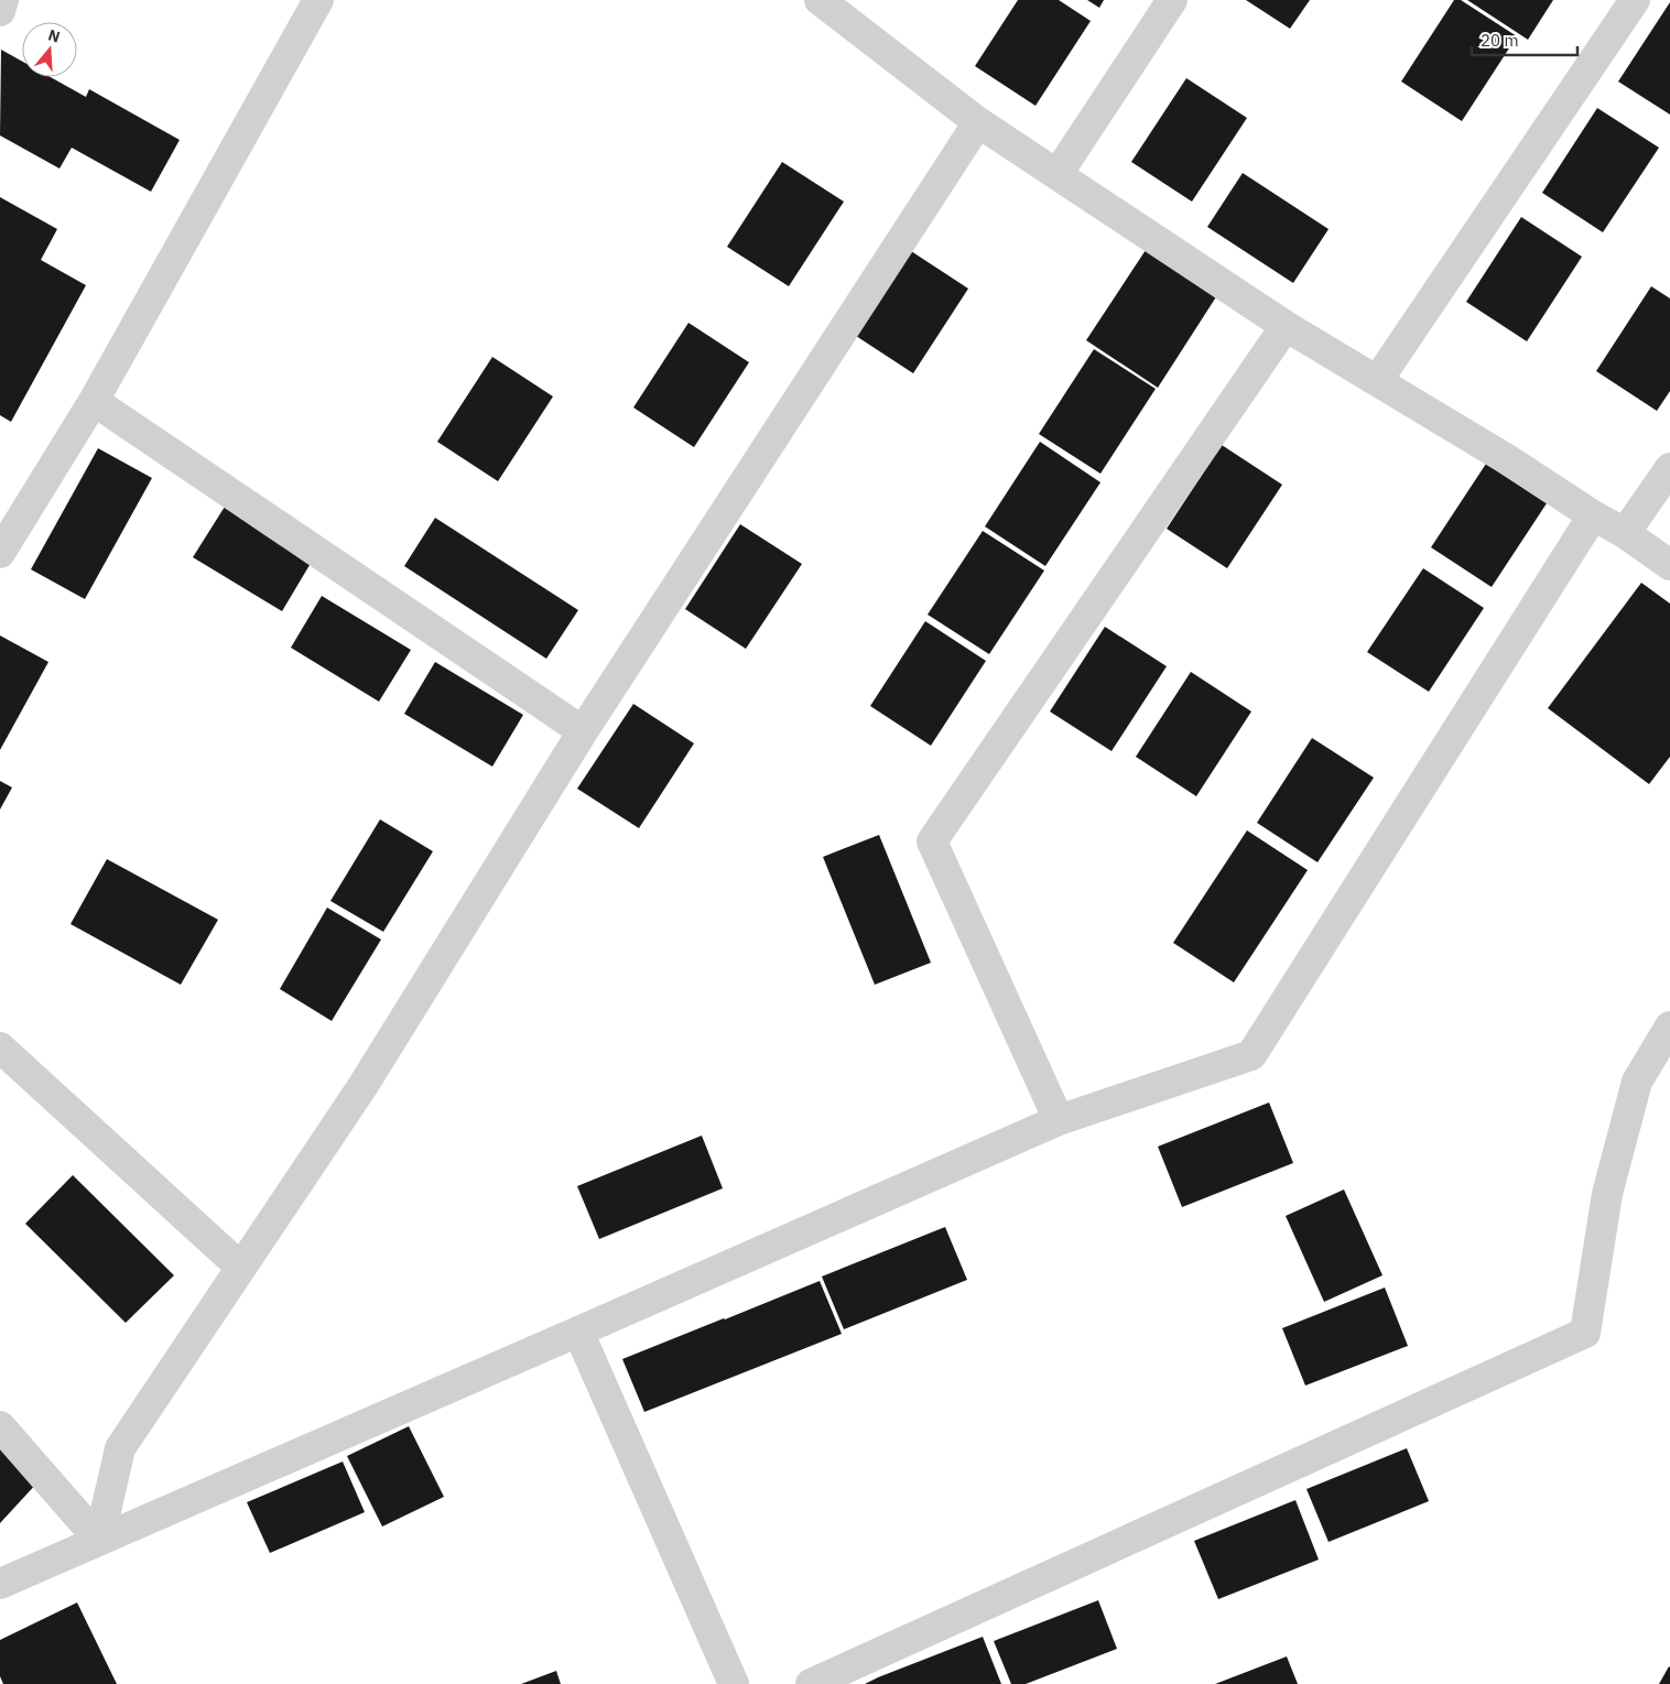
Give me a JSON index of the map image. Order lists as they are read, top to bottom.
{
  "scale_bar": "20 m",
  "north": "top"
}
